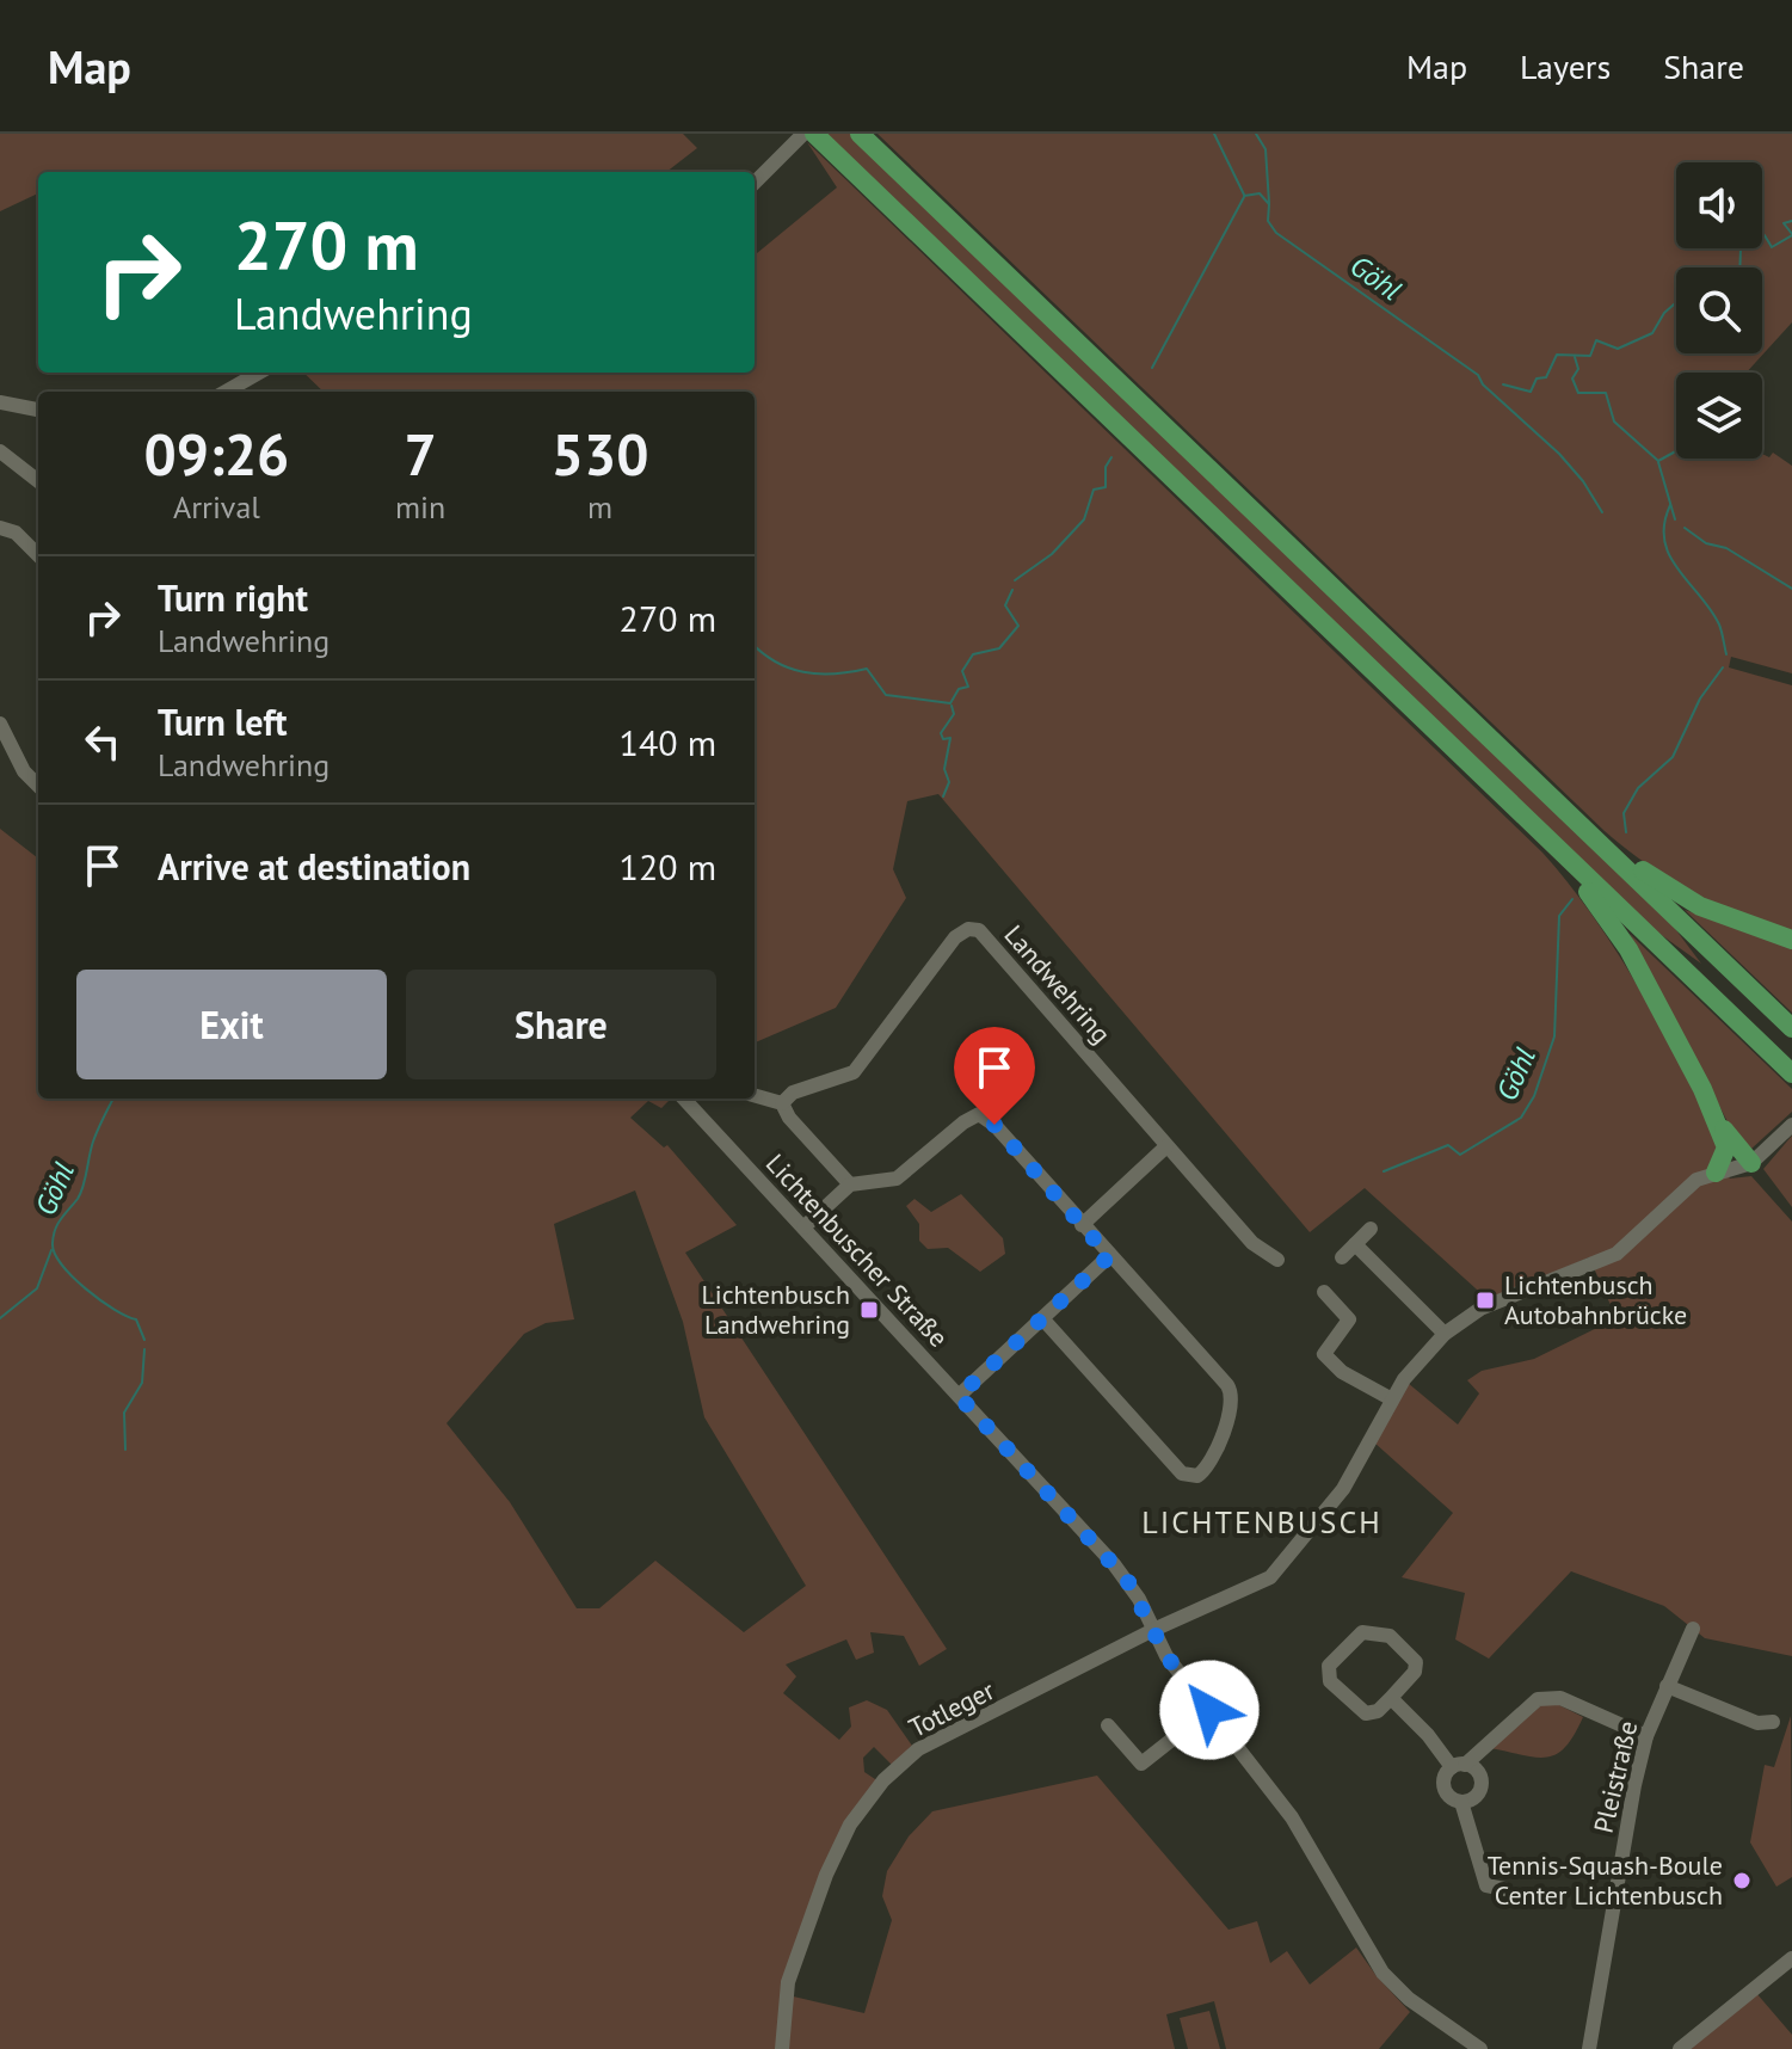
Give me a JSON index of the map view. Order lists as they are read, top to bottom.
{
  "streets": {
    "street": [
      "Landwehring",
      "Lichtenbuscher Straße",
      "Totleger",
      "Pleistraße"
    ]
  },
  "crossings": [
    ["Lichtenbuscher Straße", "Totleger"]
  ],
  "districts": ["LICHTENBUSCH"],
  "water": ["Göhl"],
  "places": {
    "transit": ["Lichtenbusch Autobahnbrücke", "Lichtenbusch Landwehring"],
    "other": ["Tennis-Squash-Boule Center Lichtenbusch"]
  },
  "page": {
    "header": "Map",
    "nav": ["Map", "Layers", "Share"],
    "turn": ["270 m", "Landwehring"],
    "eta": [
      "09:26",
      "Arrival",
      "7",
      "min",
      "530",
      "m"
    ],
    "list": [
      {
        "name": "Turn right",
        "note": "Landwehring",
        "value": "270 m"
      },
      {
        "name": "Turn left",
        "note": "Landwehring",
        "value": "140 m"
      },
      {
        "name": "Arrive at destination",
        "value": "120 m"
      }
    ],
    "buttons": ["Exit", "Share"]
  }
}
